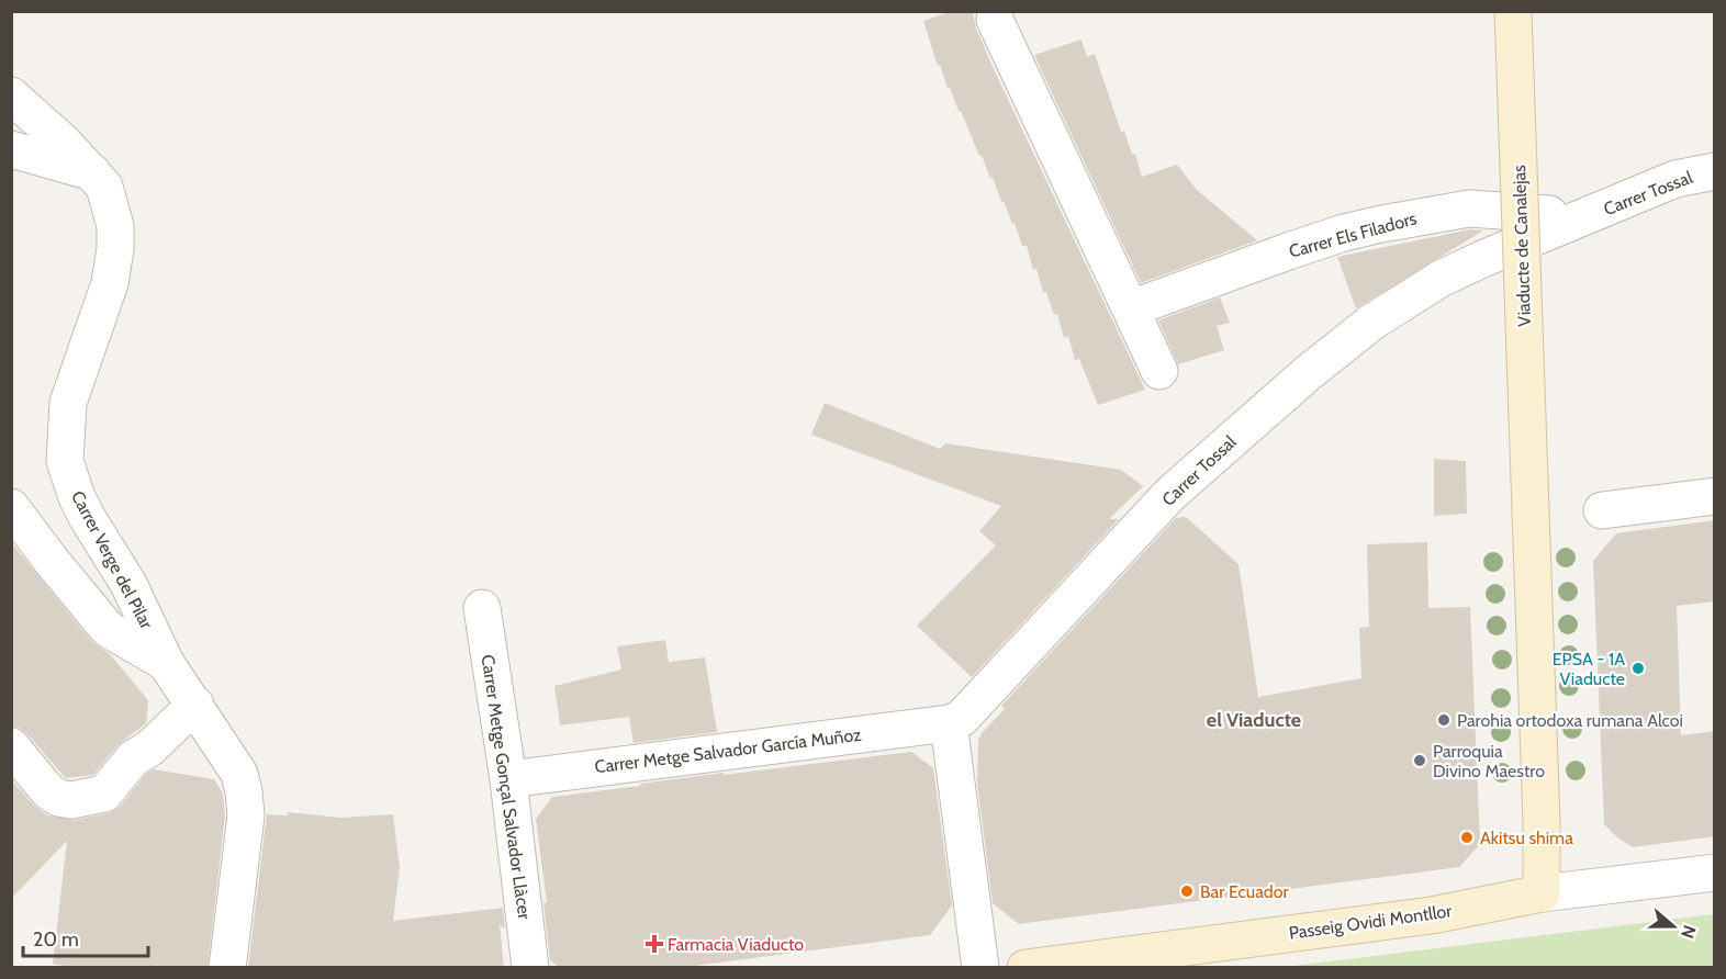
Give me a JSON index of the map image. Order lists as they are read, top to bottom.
{
  "streets": {
    "main road": ["Viaducte de Canalejas", "Passeig Ovidi Montllor"],
    "street": [
      "Carrer Tossal",
      "Carrer Els Filadors",
      "Carrer Verge del Pilar",
      "Carrer Metge Salvador García Muñoz",
      "Carrer Metge Gonçal Salvador Llàcer"
    ]
  },
  "crossings": [
    ["Carrer Tossal", "Carrer Els Filadors"],
    ["Carrer Tossal", "Carrer Metge Salvador García Muñoz"],
    ["Viaducte de Canalejas", "Passeig Ovidi Montllor"],
    ["Carrer Metge Salvador García Muñoz", "Carrer Metge Gonçal Salvador Llàcer"]
  ],
  "districts": ["el Viaducte"],
  "places": {
    "other": [
      "EPSA - 1A Viaducte",
      "Parohia ortodoxa rumana Alcoi",
      "Parroquia Divino Maestro",
      "Akitsu shima",
      "Bar Ecuador"
    ],
    "health": ["Farmacia Viaducto"]
  },
  "scale_bar": "20 m",
  "north": "right"
}
